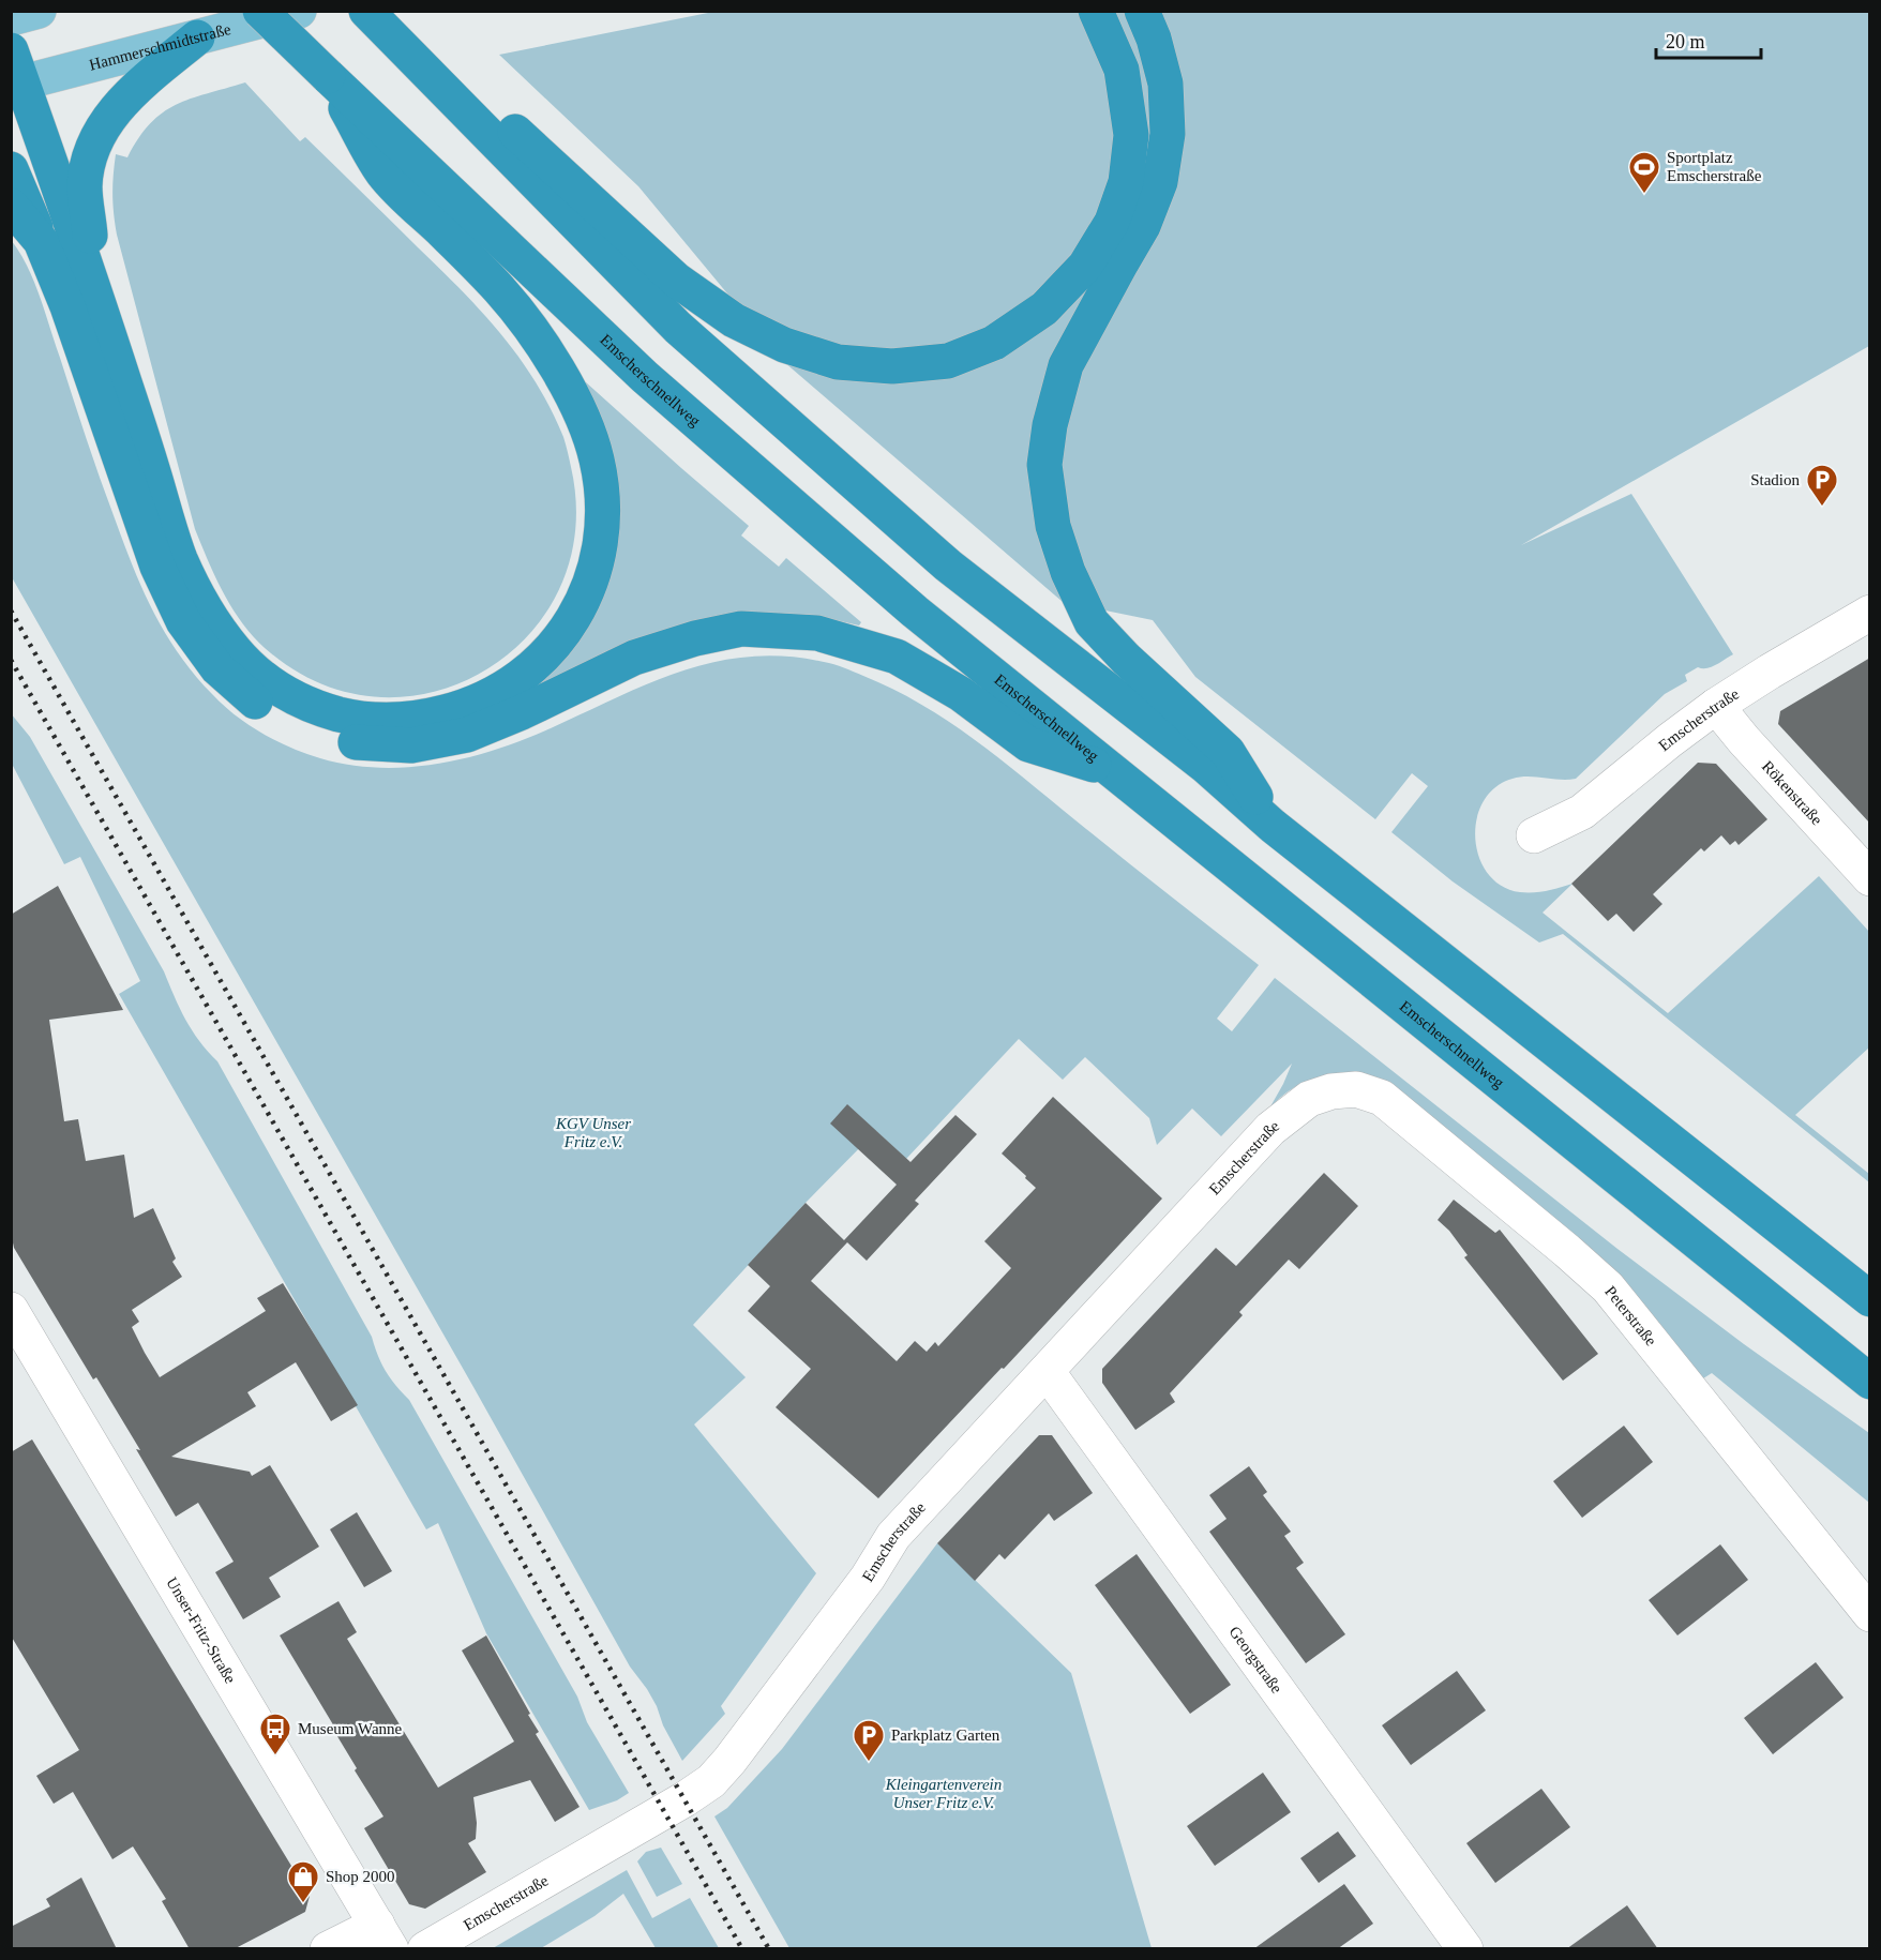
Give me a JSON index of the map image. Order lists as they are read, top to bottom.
{
  "streets": {
    "highway": ["Emscherschnellweg"],
    "main road": ["Hammerschmidtstraße"],
    "street": [
      "Emscherstraße",
      "Rökenstraße",
      "Peterstraße",
      "Unser-Fritz-Straße",
      "Georgstraße"
    ]
  },
  "crossings": [
    ["Emscherstraße", "Rökenstraße"],
    ["Emscherstraße", "Peterstraße"],
    ["Emscherstraße", "Georgstraße"]
  ],
  "parks": ["KGV Unser Fritz e.V.", "Kleingartenverein Unser Fritz e.V."],
  "places": {
    "sports": ["Sportplatz Emscherstraße"],
    "parking": ["Stadion", "Parkplatz Garten"],
    "bus stop": ["Museum Wanne"],
    "shop": ["Shop 2000"]
  },
  "scale_bar": "20 m"
}
